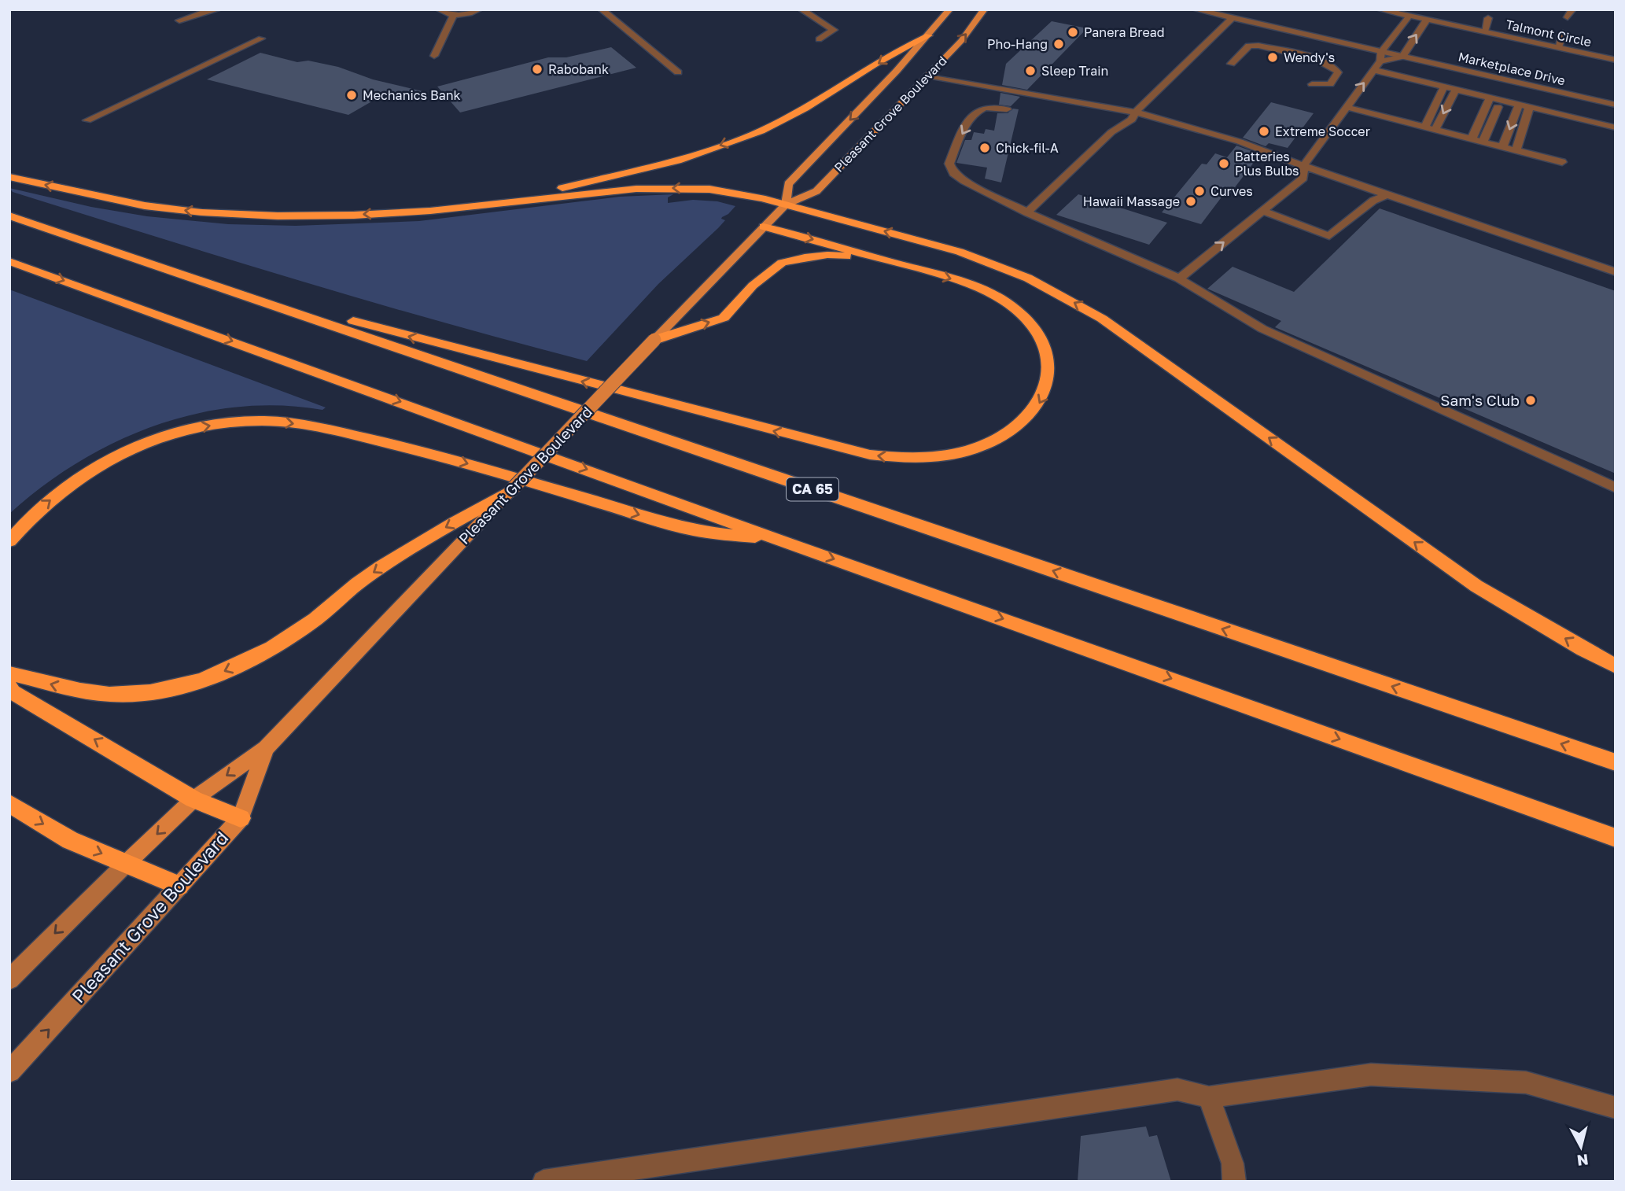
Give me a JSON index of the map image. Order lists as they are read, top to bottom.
{
  "streets": {
    "highway": ["CA 65"],
    "main road": ["Pleasant Grove Boulevard"],
    "street": ["Talmont Circle", "Marketplace Drive"]
  },
  "places": [
    "Panera Bread",
    "Pho-Hang",
    "Wendy's",
    "Rabobank",
    "Sleep Train",
    "Mechanics Bank",
    "Extreme Soccer",
    "Chick-fil-A",
    "Batteries Plus Bulbs",
    "Curves",
    "Hawaii Massage",
    "Sam's Club"
  ],
  "north": "bottom"
}
